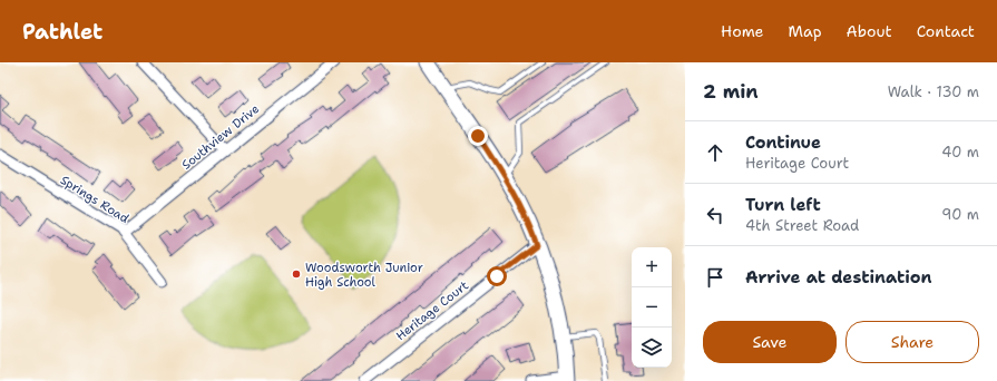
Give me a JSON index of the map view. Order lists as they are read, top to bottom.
{
  "streets": {
    "street": ["Southview Drive", "Springs Road", "Heritage Court"]
  },
  "crossings": [
    ["Southview Drive", "Springs Road"]
  ],
  "places": ["Woodsworth Junior High School"],
  "page": {
    "header": "Pathlet",
    "nav": [
      "Home",
      "Map",
      "About",
      "Contact"
    ],
    "heading": ["2 min", "Walk · 130 m"],
    "list": [
      ["Continue", "Heritage Court", "40 m"],
      ["Turn left", "4th Street Road", "90 m"],
      "Arrive at destination"
    ],
    "map_buttons": ["+", "−"],
    "buttons": ["Save", "Share"]
  }
}
